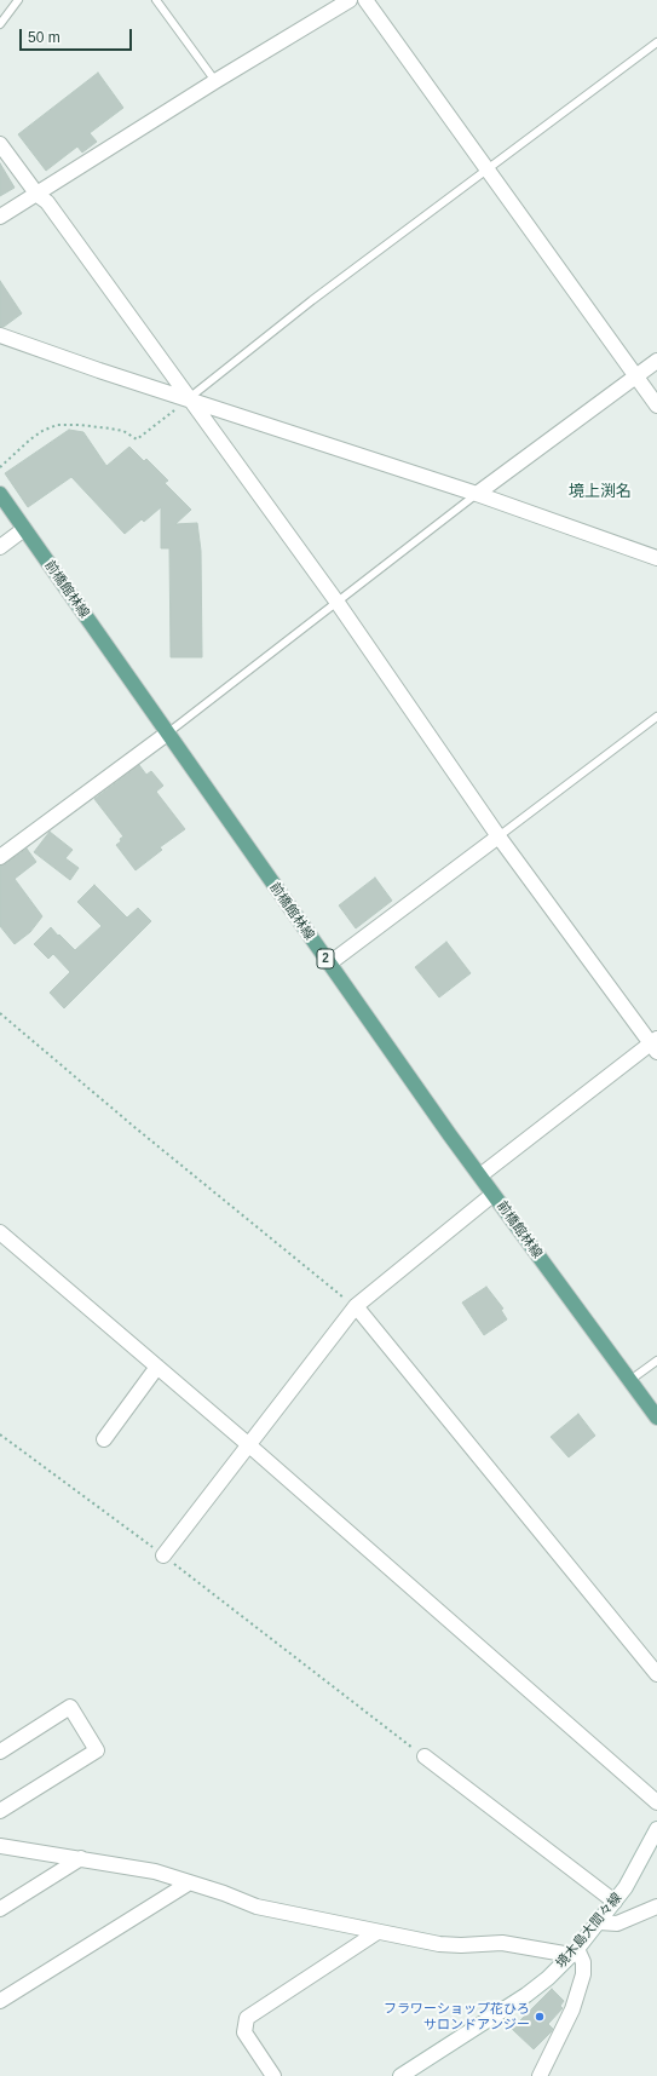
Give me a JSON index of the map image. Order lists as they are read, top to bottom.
{
  "streets": {
    "main road": ["前橋館林線", "2"],
    "street": ["境木島大間々線"]
  },
  "districts": ["境上渕名"],
  "places": ["フラワーショップ花ひろ サロンドアンジー"],
  "scale_bar": "50 m"
}
